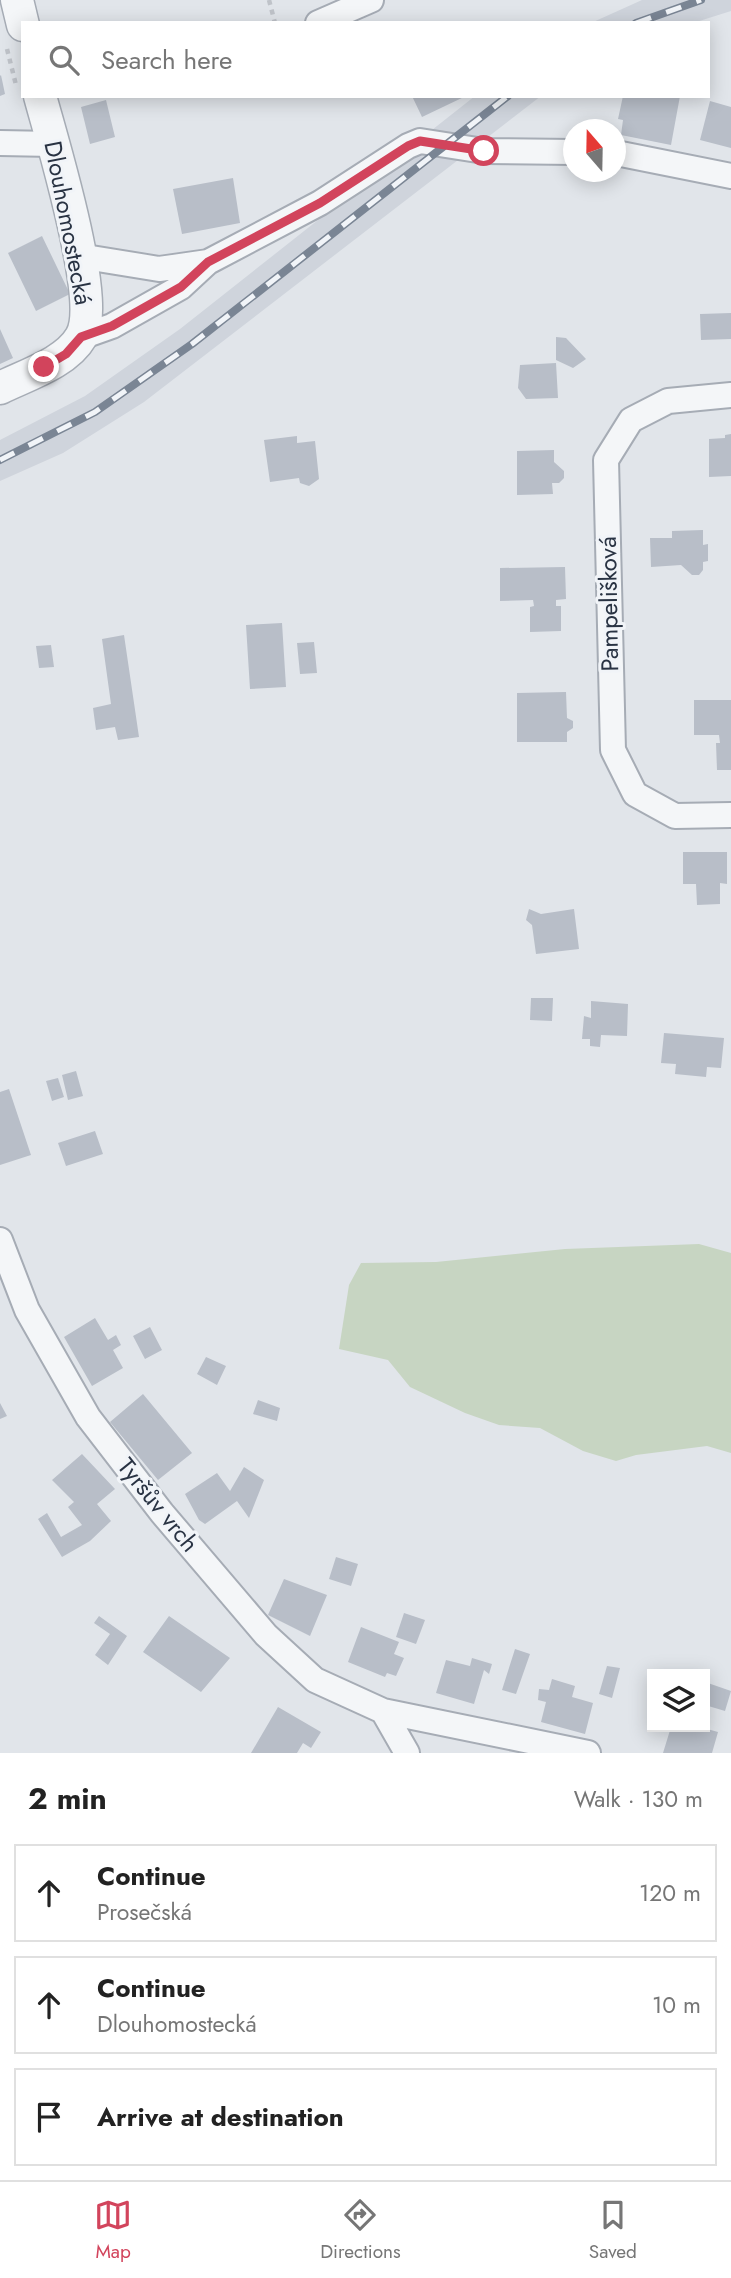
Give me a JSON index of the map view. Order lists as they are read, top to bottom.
{
  "streets": {
    "street": ["Dlouhomostecká", "Pampelišková", "Tyršův vrch"]
  },
  "north": "top",
  "page": {
    "search": "Search here",
    "heading": ["2 min", "Walk · 130 m"],
    "list": [
      ["Continue", "Prosečská", "120 m"],
      ["Continue", "Dlouhomostecká", "10 m"],
      "Arrive at destination"
    ],
    "nav": ["Map", "Directions", "Saved"]
  }
}
